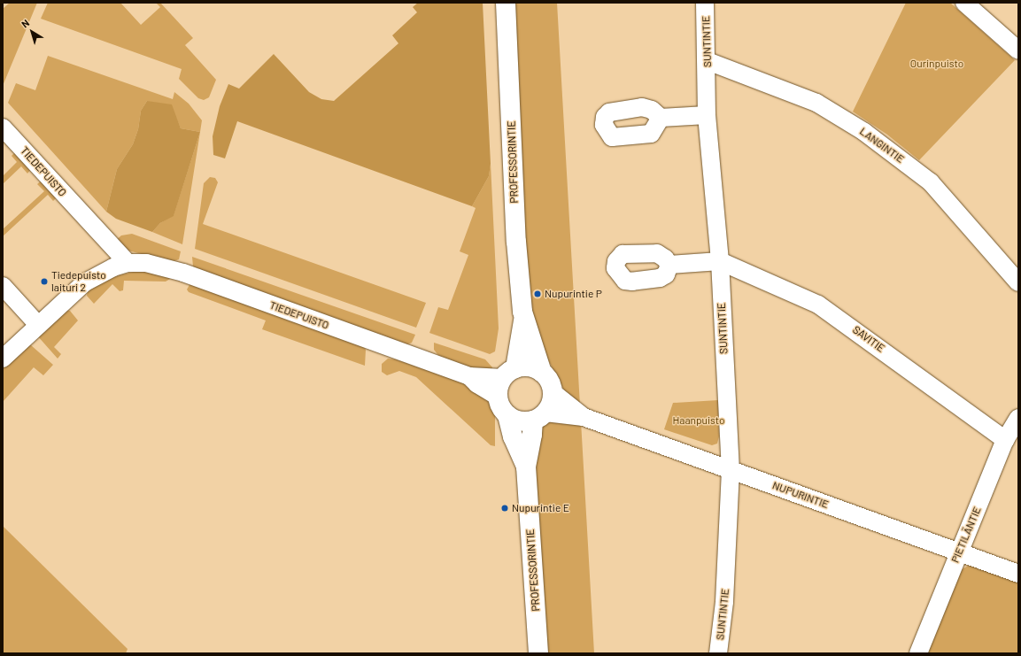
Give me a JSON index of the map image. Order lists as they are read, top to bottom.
{
  "streets": {
    "main road": ["PROFESSORINTIE"],
    "street": [
      "SUNTINTIE",
      "LANGINTIE",
      "TIEDEPUISTO",
      "SAVITIE",
      "NUPURINTIE",
      "PIETILÄNTIE"
    ]
  },
  "crossings": [
    ["SUNTINTIE", "LANGINTIE"],
    ["SUNTINTIE", "SAVITIE"],
    ["SUNTINTIE", "NUPURINTIE"],
    ["PROFESSORINTIE", "TIEDEPUISTO"],
    ["PROFESSORINTIE", "NUPURINTIE"],
    ["TIEDEPUISTO", "NUPURINTIE"],
    ["SAVITIE", "PIETILÄNTIE"],
    ["NUPURINTIE", "PIETILÄNTIE"]
  ],
  "parks": ["Ourinpuisto", "Haanpuisto"],
  "places": ["Tiedepuisto laituri 2", "Nupurintie P", "Nupurintie E"],
  "north": "top left"
}
